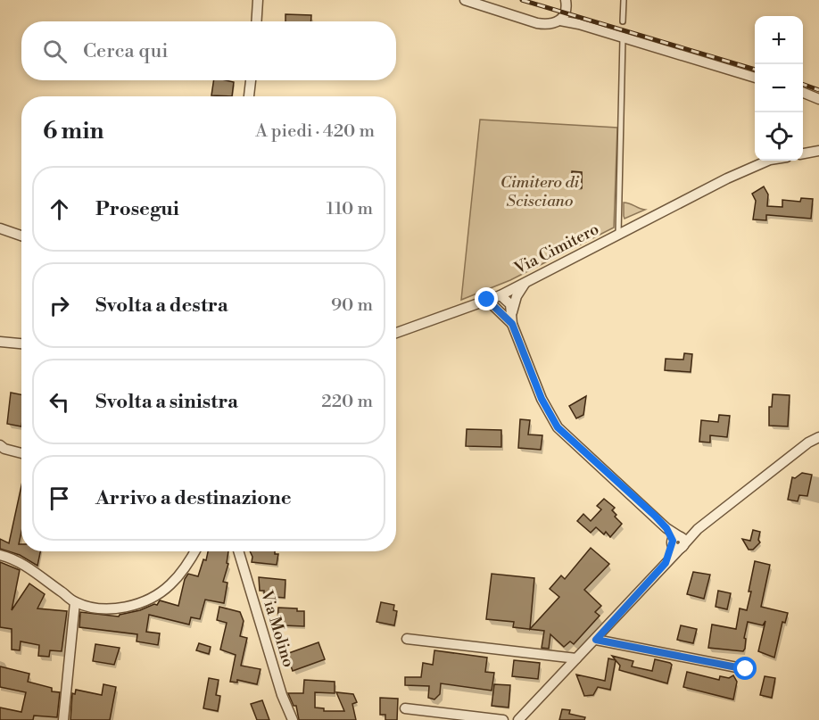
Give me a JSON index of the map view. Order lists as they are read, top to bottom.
{
  "streets": {
    "street": ["Via Cimitero", "Via Molino"]
  },
  "parks": ["Cimitero di Scisciano"],
  "page": {
    "map_buttons": ["+", "−"],
    "search": "Cerca qui",
    "heading": ["6 min", "A piedi · 420 m"],
    "list": [
      ["Prosegui", "110 m"],
      ["Svolta a destra", "90 m"],
      ["Svolta a sinistra", "220 m"],
      "Arrivo a destinazione"
    ]
  }
}
